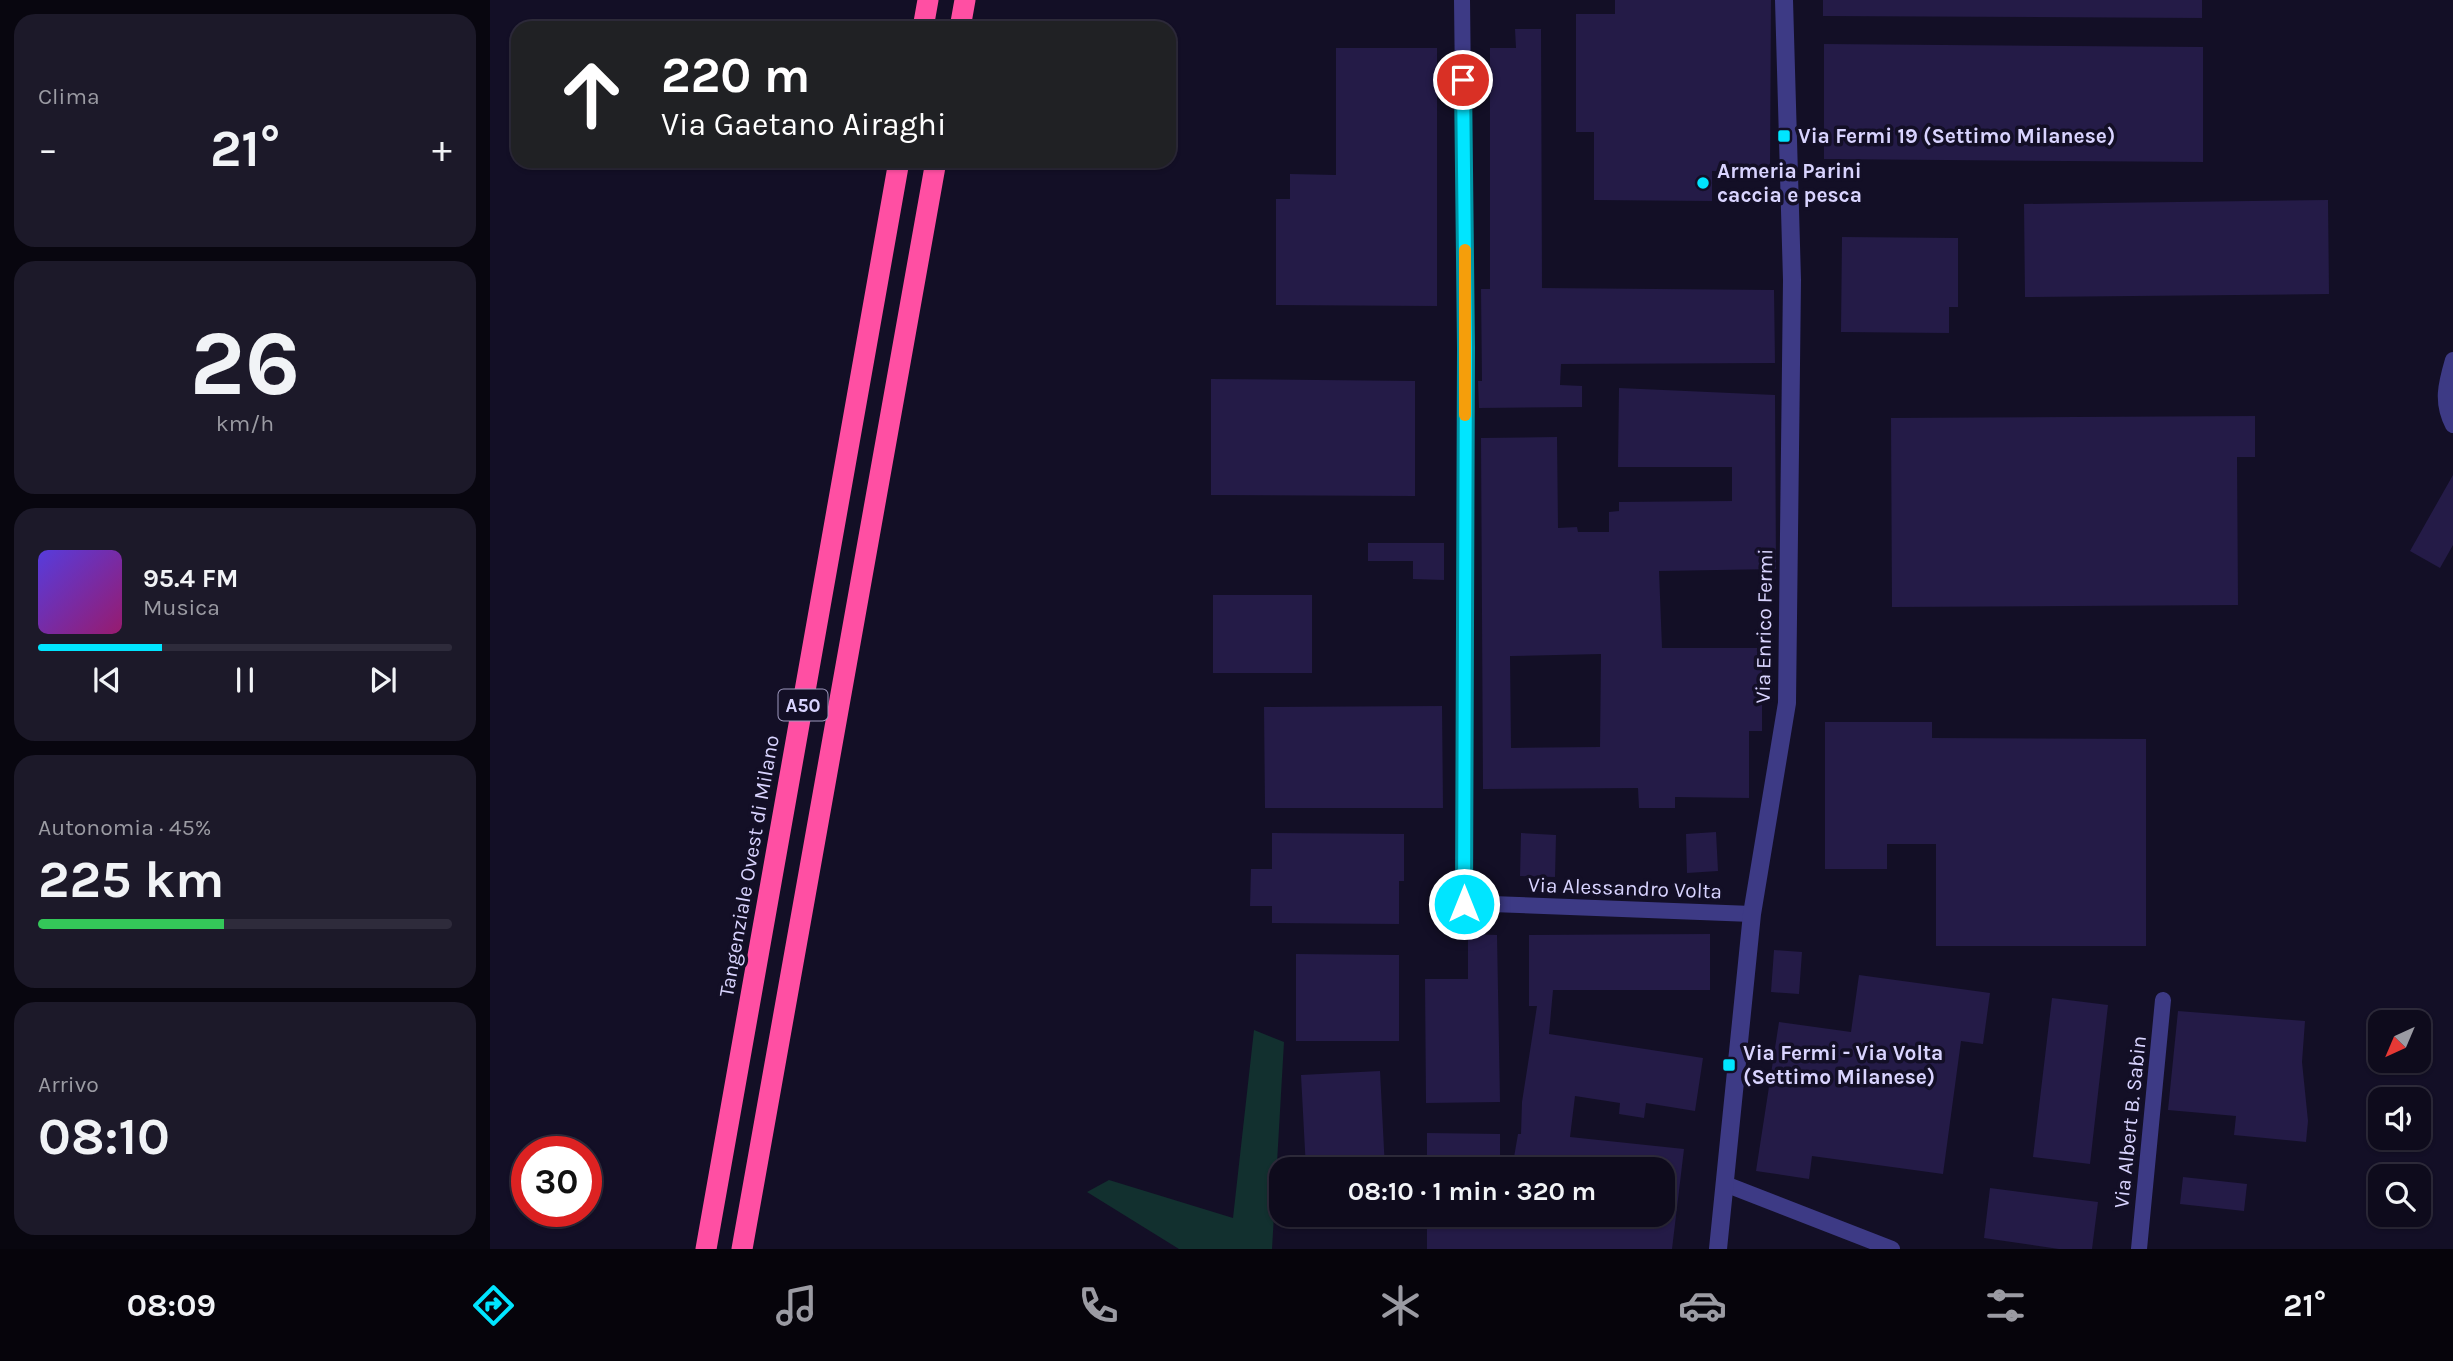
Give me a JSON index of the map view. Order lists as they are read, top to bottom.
{
  "streets": {
    "highway": ["A50", "Tangenziale Ovest di Milano"],
    "street": ["Via Enrico Fermi", "Via Alessandro Volta", "Via Albert B. Sabin"]
  },
  "crossings": [
    ["Via Enrico Fermi", "Via Alessandro Volta"]
  ],
  "places": {
    "transit": ["Via Fermi 19 (Settimo Milanese)", "Via Fermi - Via Volta (Settimo Milanese)"],
    "other": ["Armeria Parini caccia e pesca"]
  },
  "north": "bottom left",
  "page": {
    "tile": [
      "Clima",
      ["26", "km/h"],
      ["Autonomia · 45%", "225 km"],
      ["Arrivo", "08:10"]
    ],
    "turn": ["220 m", "Via Gaetano Airaghi"],
    "heat": ["−", "21°", "+"],
    "song": ["95.4 FM", "Musica"],
    "limit": "30",
    "trip": "08:10 · 1 min · 320 m",
    "tabs": ["08:09", "21°"]
  }
}
